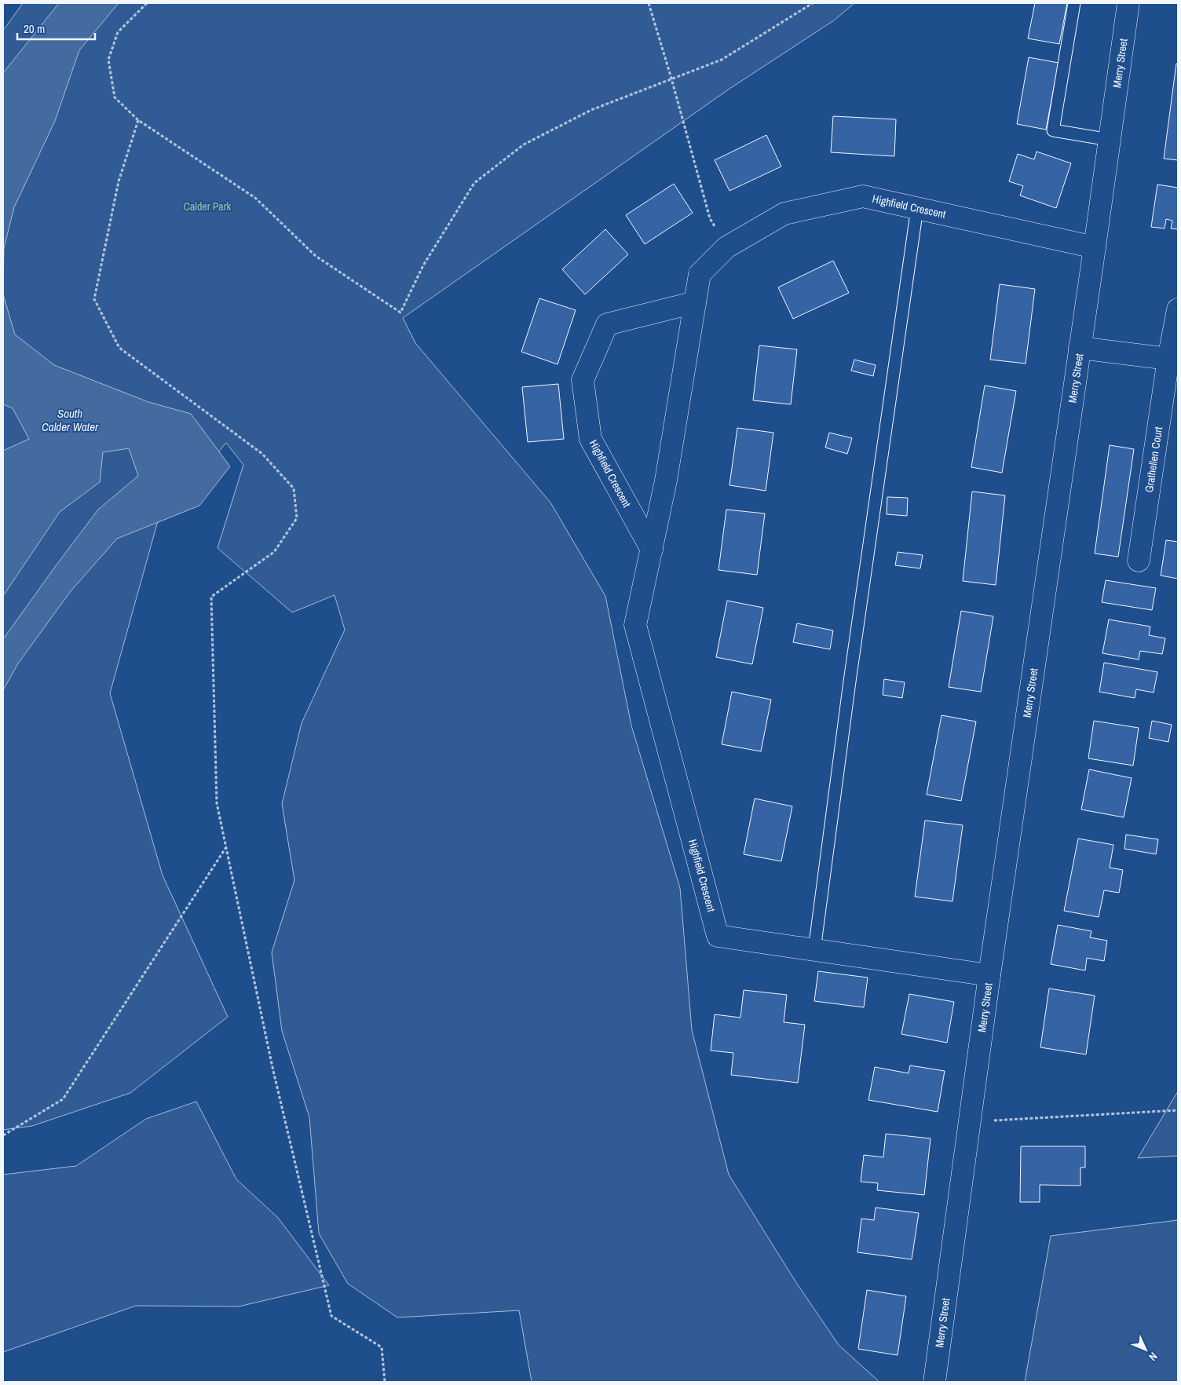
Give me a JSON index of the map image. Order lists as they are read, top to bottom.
{
  "streets": {
    "street": ["Merry Street", "Highfield Crescent", "Grathellen Court"]
  },
  "crossings": [
    ["Merry Street", "Highfield Crescent"]
  ],
  "water": ["South Calder Water"],
  "parks": ["Calder Park"],
  "scale_bar": "20 m",
  "north": "bottom right"
}
